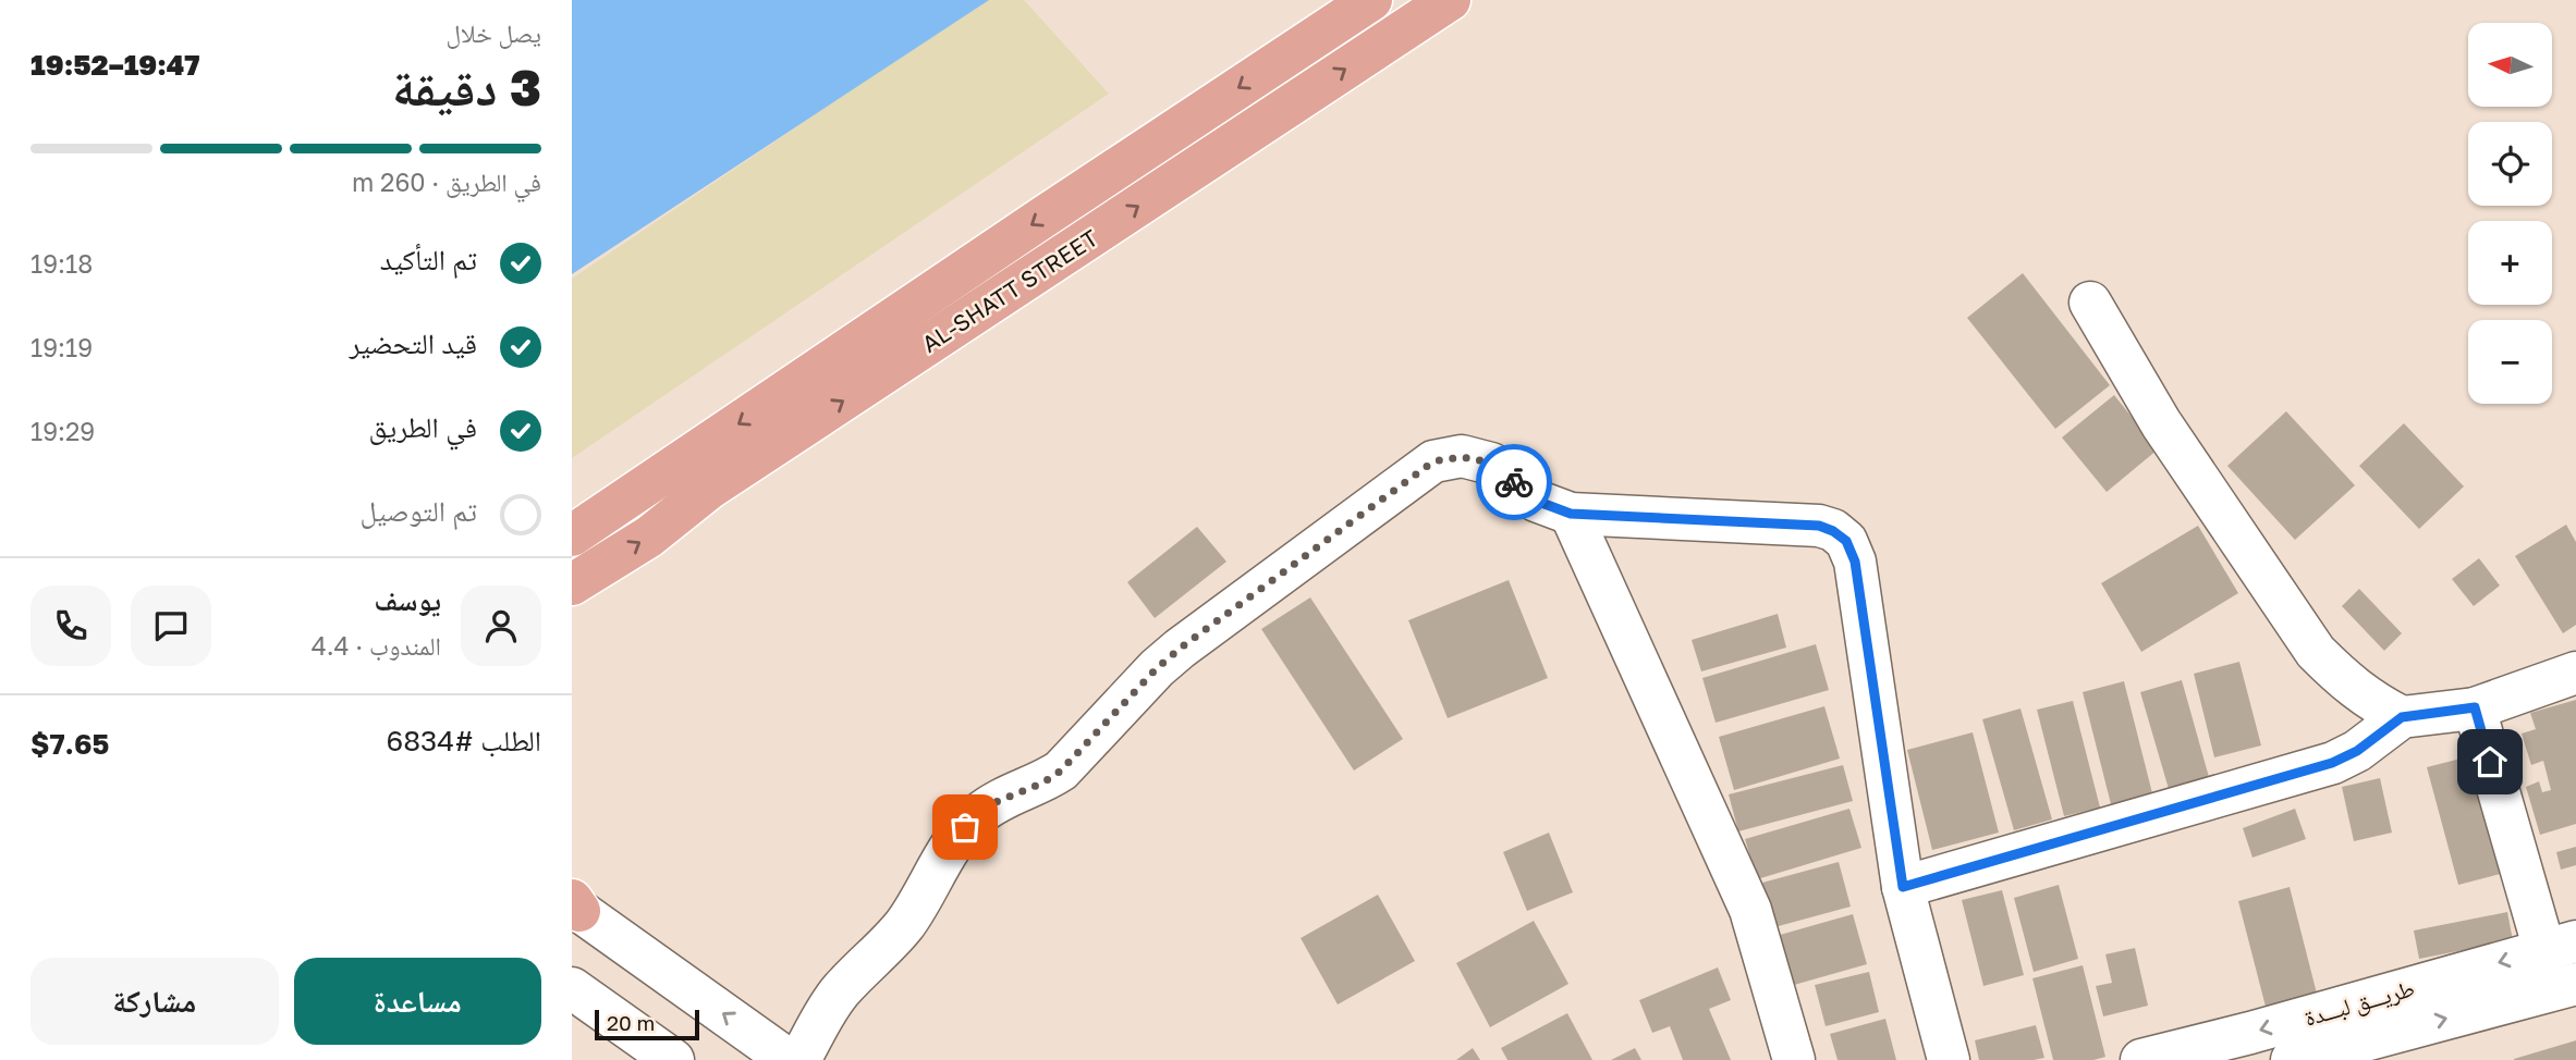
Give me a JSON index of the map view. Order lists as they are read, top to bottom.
{
  "streets": {
    "main road": ["AL-SHATT STREET"],
    "street": ["طريـــق لبـــدة"]
  },
  "scale_bar": "20 m",
  "north": "left",
  "page": {
    "heading": ["3 دقيقة", "يصل خلال", "19:47–19:52"],
    "panel": [
      "يوسف",
      "المندوب · 4.4",
      "الطلب #6834",
      "$7.65"
    ],
    "map_buttons": ["+", "−"],
    "bar": "في الطريق · 260 m",
    "list": [
      ["تم التأكيد", "19:18"],
      ["قيد التحضير", "19:19"],
      ["في الطريق", "19:29"],
      "تم التوصيل"
    ],
    "buttons": ["مساعدة", "مشاركة"],
    "scale": "20 m"
  }
}
